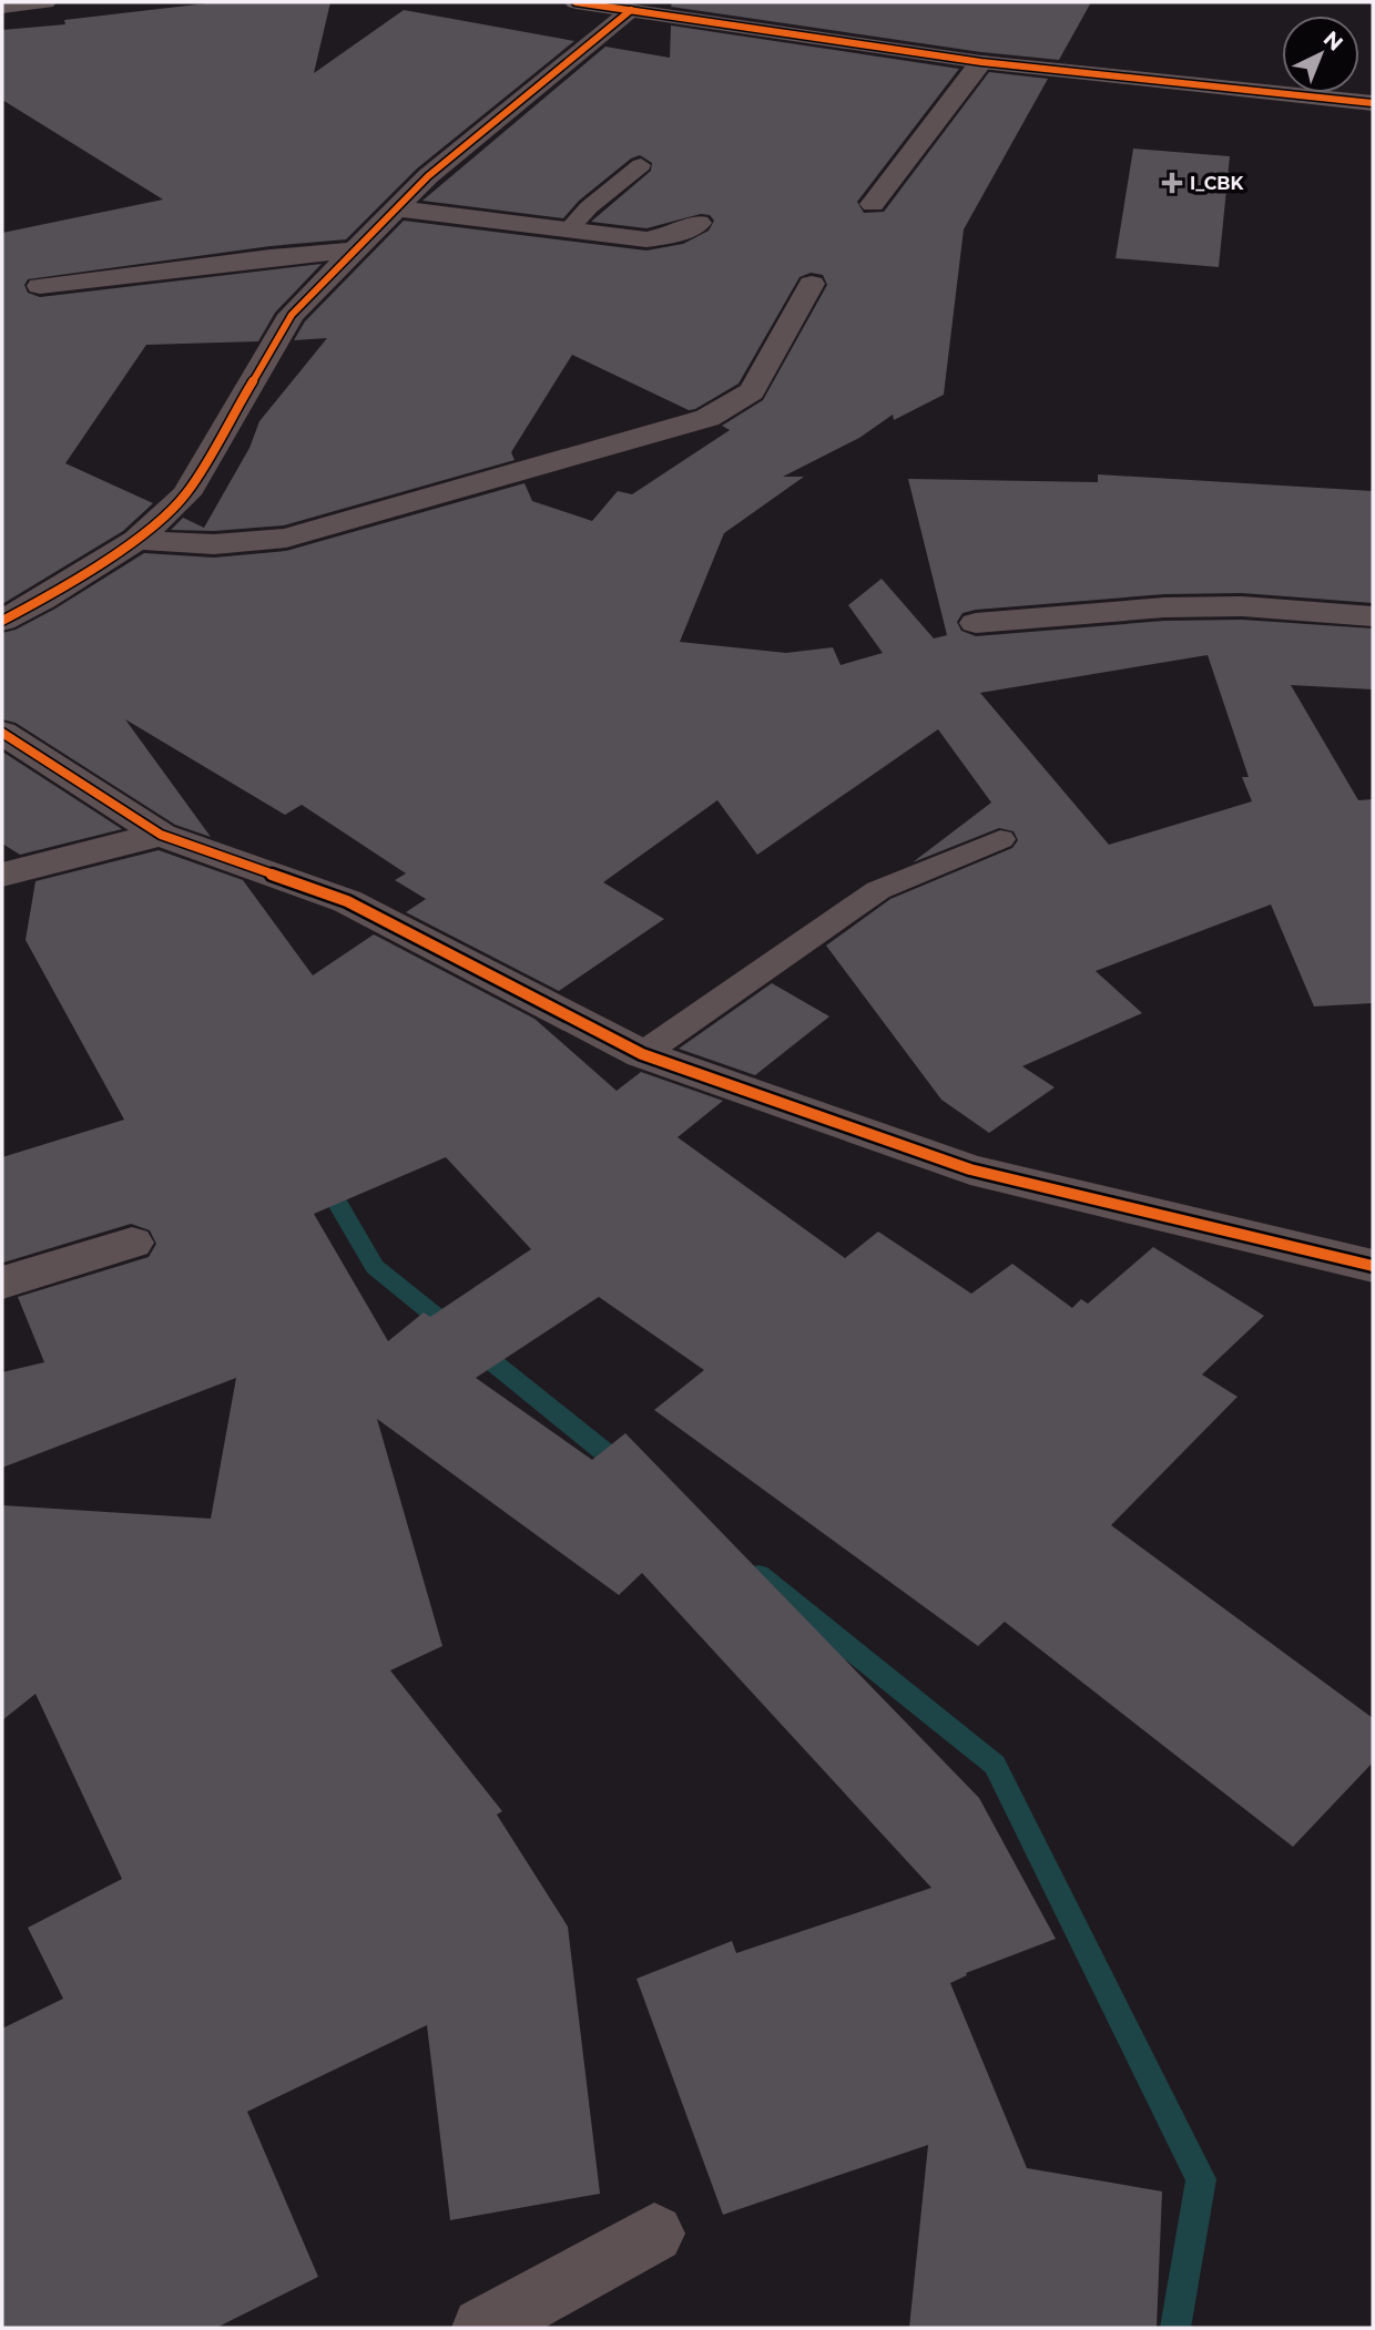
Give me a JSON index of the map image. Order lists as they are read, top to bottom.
{
  "places": {
    "health": ["I_CBK"]
  },
  "north": "top right"
}
